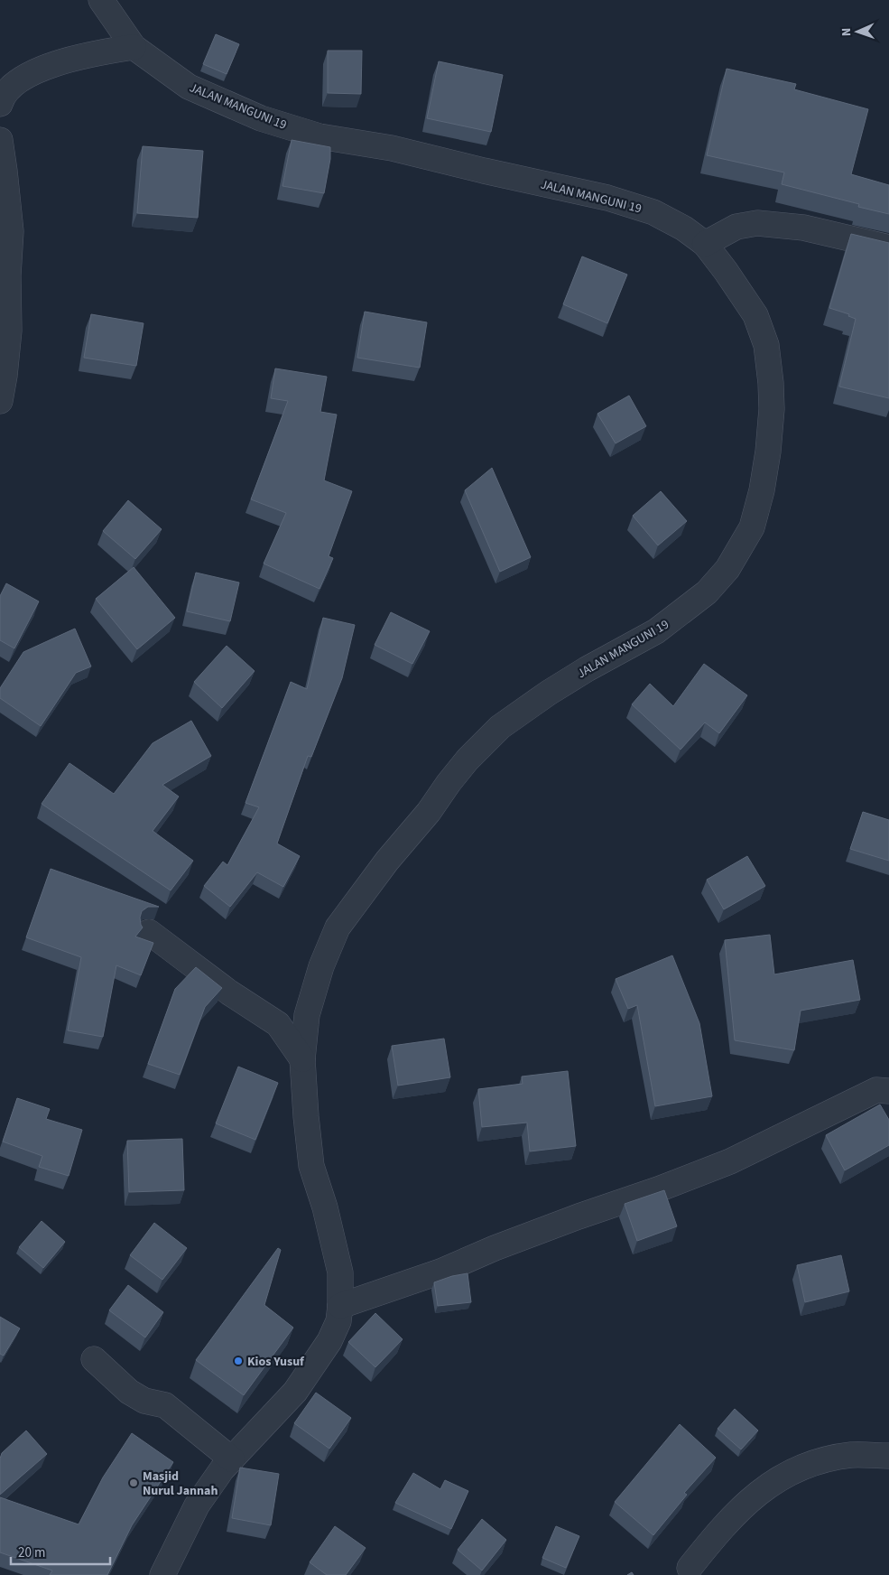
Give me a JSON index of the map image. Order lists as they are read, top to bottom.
{
  "streets": {
    "street": ["JALAN MANGUNI 19"]
  },
  "places": ["Kios Yusuf", "Masjid Nurul Jannah"],
  "scale_bar": "20 m",
  "north": "left"
}
